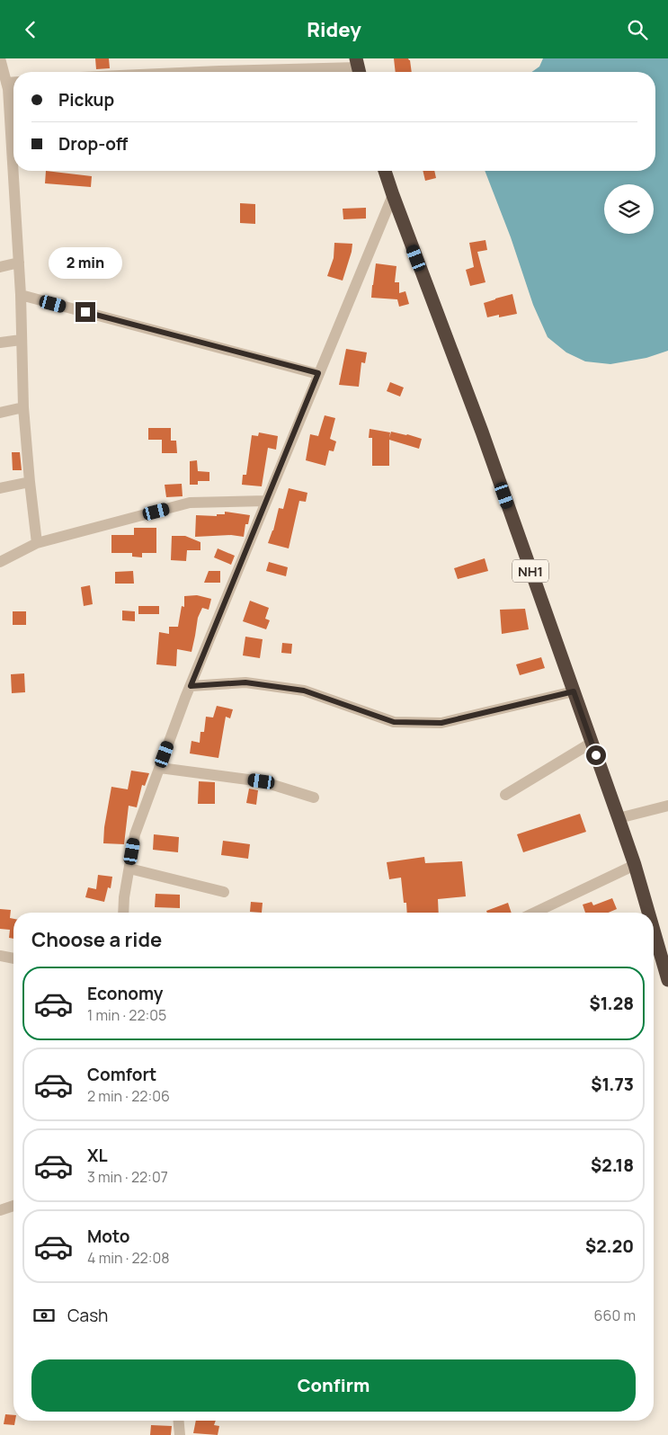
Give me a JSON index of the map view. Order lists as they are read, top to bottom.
{
  "streets": {
    "highway": ["NH1"]
  },
  "page": {
    "header": "Ridey",
    "banner": ["Pickup", "Drop-off"],
    "bubble": "2 min",
    "heading": "Choose a ride",
    "list": [
      {
        "name": "Economy",
        "note": "1 min · 22:05",
        "value": "$1.28"
      },
      {
        "name": "Comfort",
        "note": "2 min · 22:06",
        "value": "$1.73"
      },
      {
        "name": "XL",
        "note": "3 min · 22:07",
        "value": "$2.18"
      },
      {
        "name": "Moto",
        "note": "4 min · 22:08",
        "value": "$2.20"
      }
    ],
    "pay": ["Cash", "660 m"],
    "buttons": "Confirm"
  }
}
